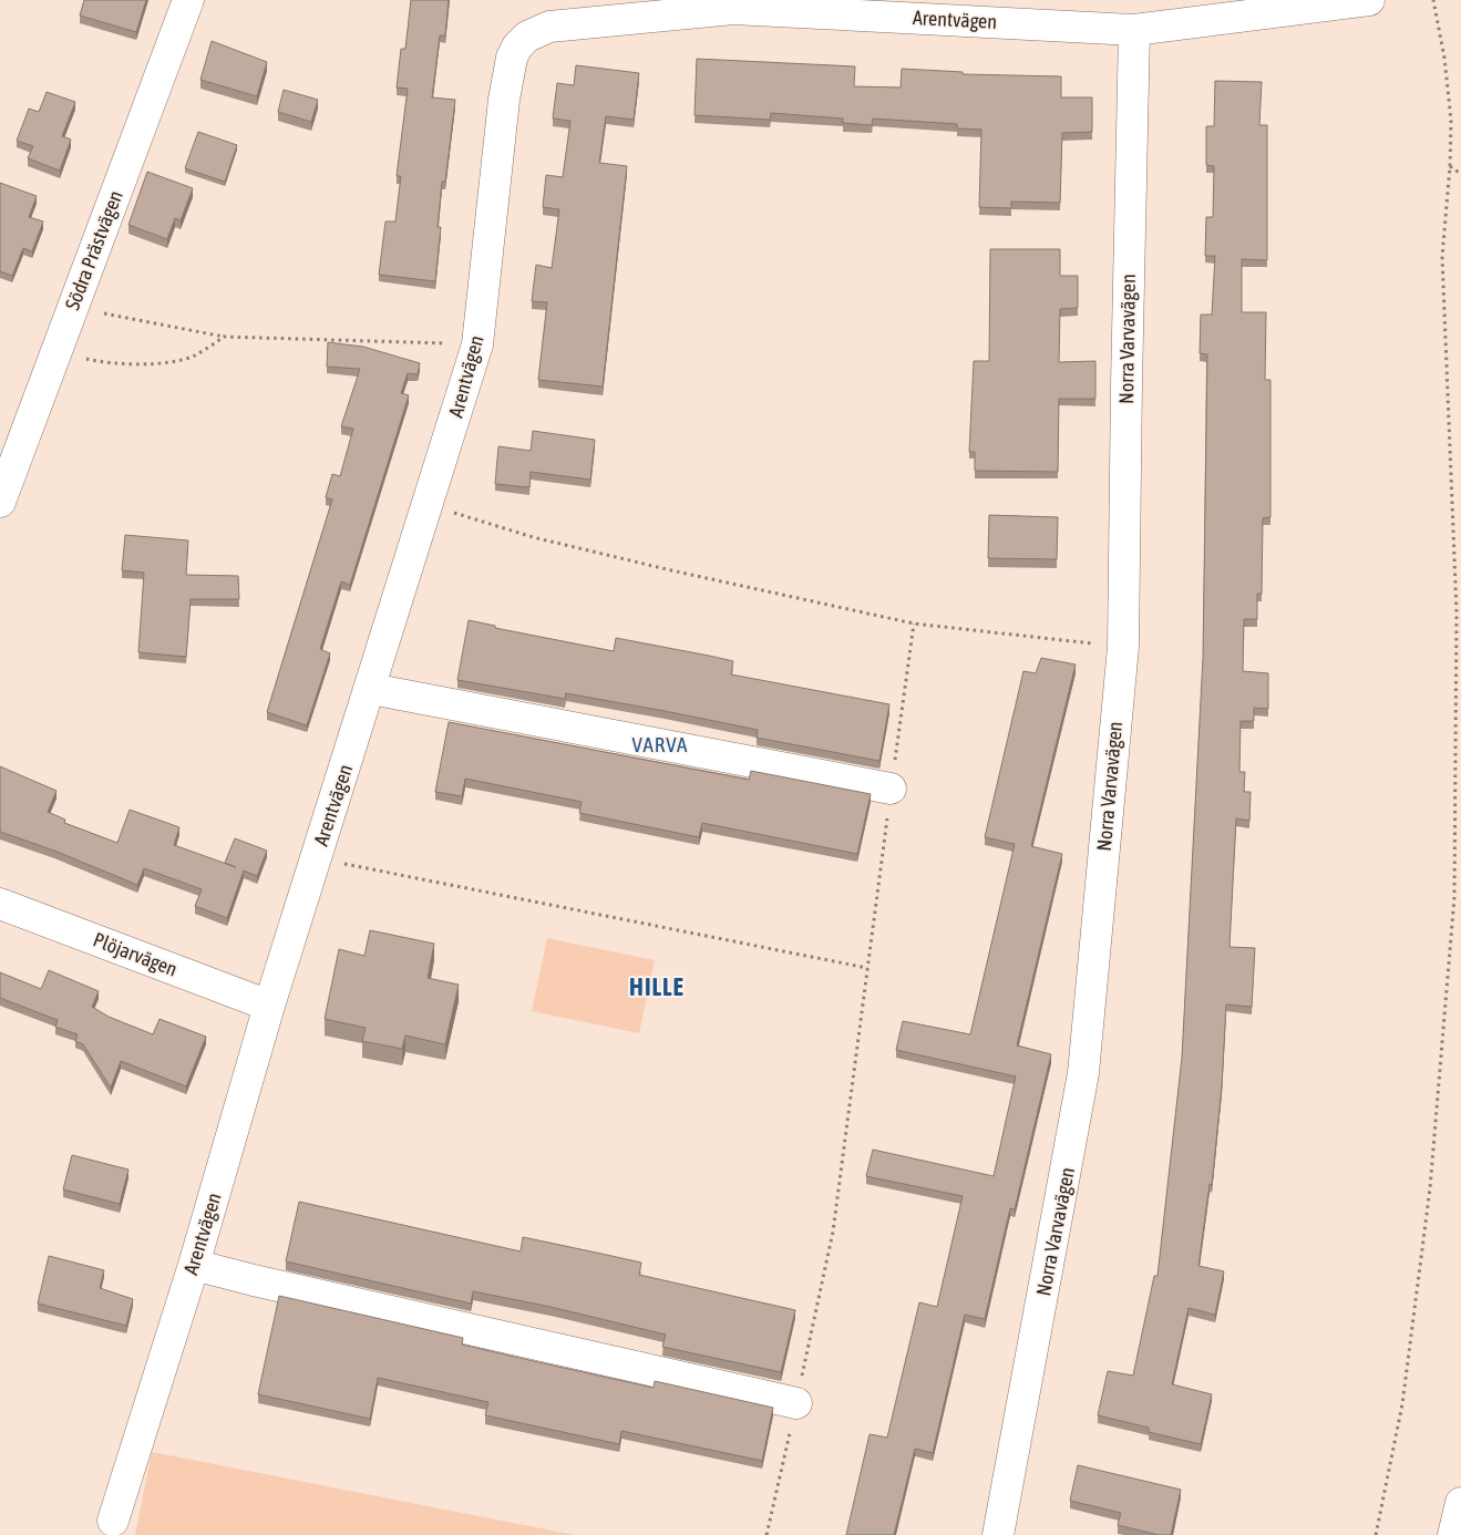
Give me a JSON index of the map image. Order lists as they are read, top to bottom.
{
  "streets": {
    "street": [
      "Arentvägen",
      "Södra Prästvägen",
      "Norra Varvavägen",
      "Plöjarvägen"
    ]
  },
  "crossings": [
    ["Arentvägen", "Norra Varvavägen"],
    ["Arentvägen", "Plöjarvägen"]
  ],
  "districts": ["VARVA", "HILLE"]
}
